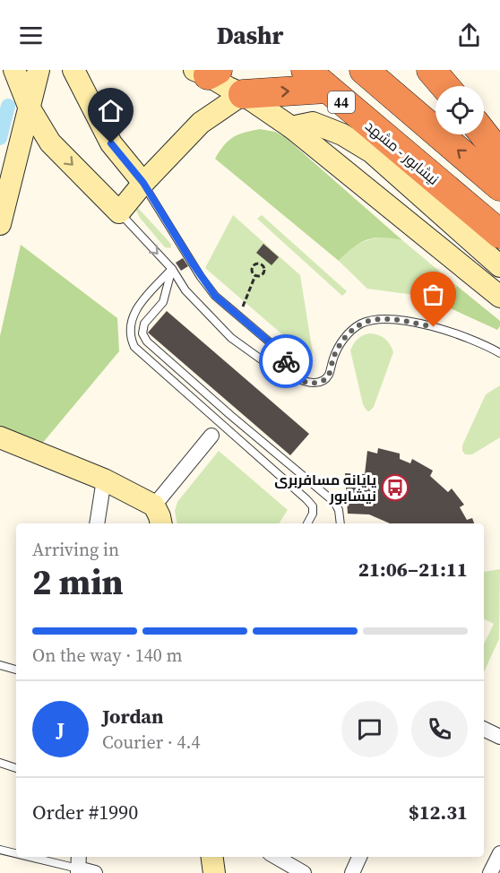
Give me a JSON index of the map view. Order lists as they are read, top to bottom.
{
  "streets": {
    "highway": ["44", "نیشابور - مشهد"]
  },
  "places": {
    "bus stop": ["پایانه مسافربری نیشابور"]
  },
  "page": {
    "header": "Dashr",
    "heading": ["2 min", "Arriving in", "21:06–21:11"],
    "panel": [
      "Jordan",
      "Courier · 4.4",
      "Order #1990",
      "$12.31"
    ],
    "bar": "On the way · 140 m",
    "round": "J"
  }
}
